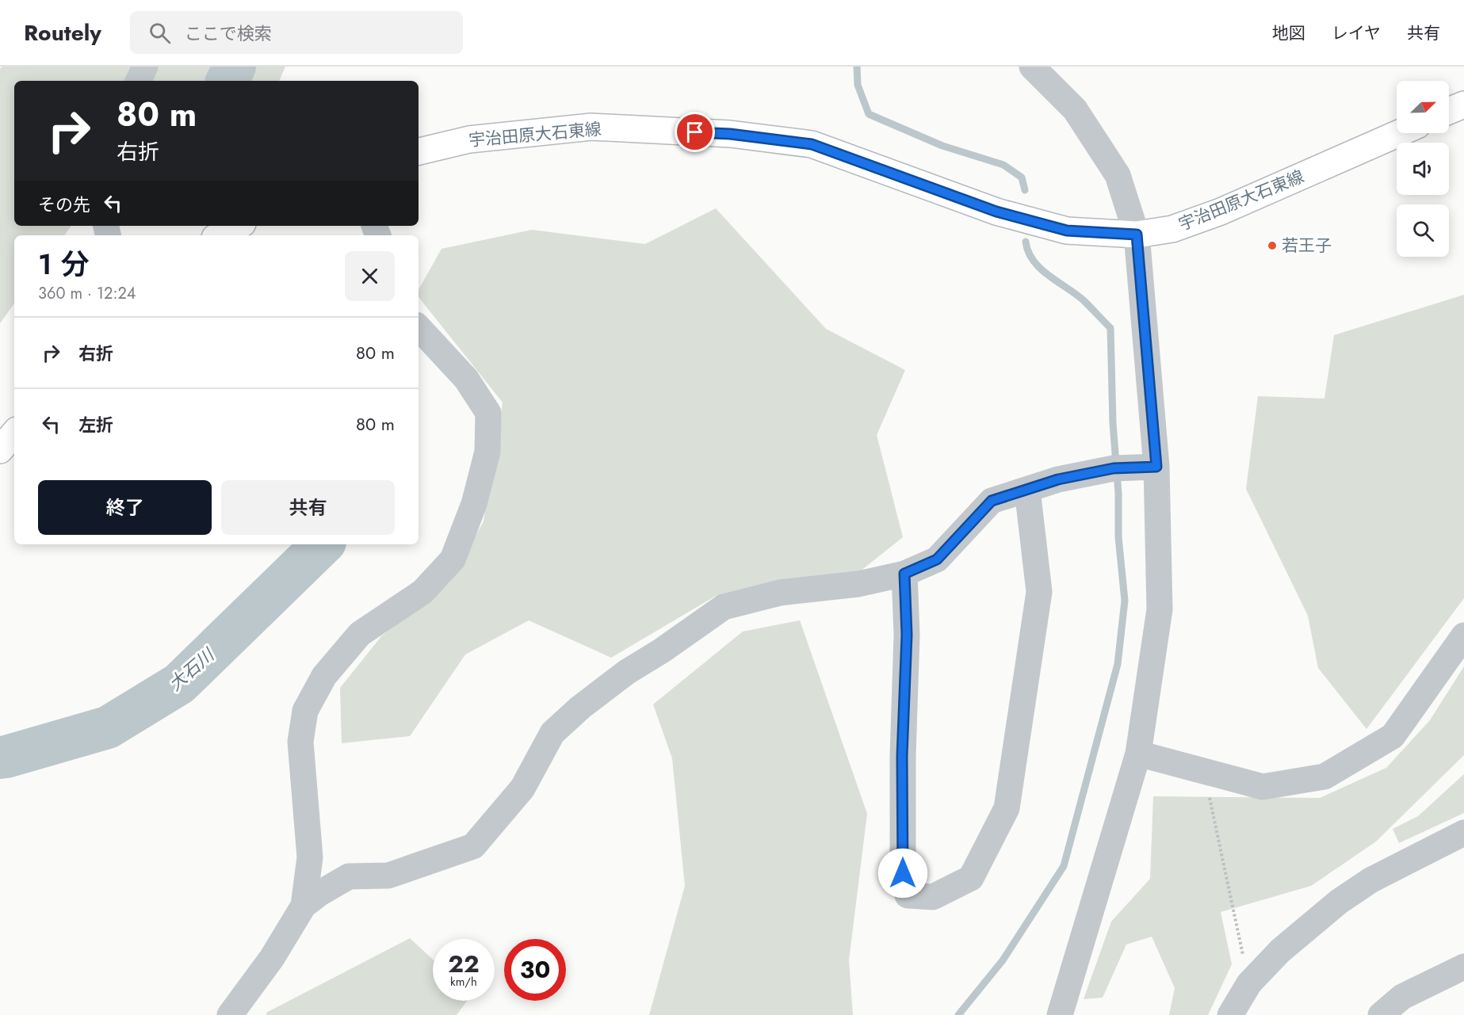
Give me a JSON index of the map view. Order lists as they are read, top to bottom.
{
  "streets": {
    "main road": ["宇治田原大石東線"]
  },
  "water": ["大石川"],
  "places": ["若王子"],
  "north": "top right",
  "page": {
    "header": "Routely",
    "search": "ここで検索",
    "nav": ["地図", "レイヤ", "共有"],
    "turn": ["80 m", "右折"],
    "then": "その先",
    "heading": ["1 分", "360 m · 12:24"],
    "list": [
      {
        "name": "右折",
        "value": "80 m"
      },
      {
        "name": "左折",
        "value": "80 m"
      }
    ],
    "buttons": ["終了", "共有"],
    "speed": "22 km/h",
    "limit": "30"
  }
}
